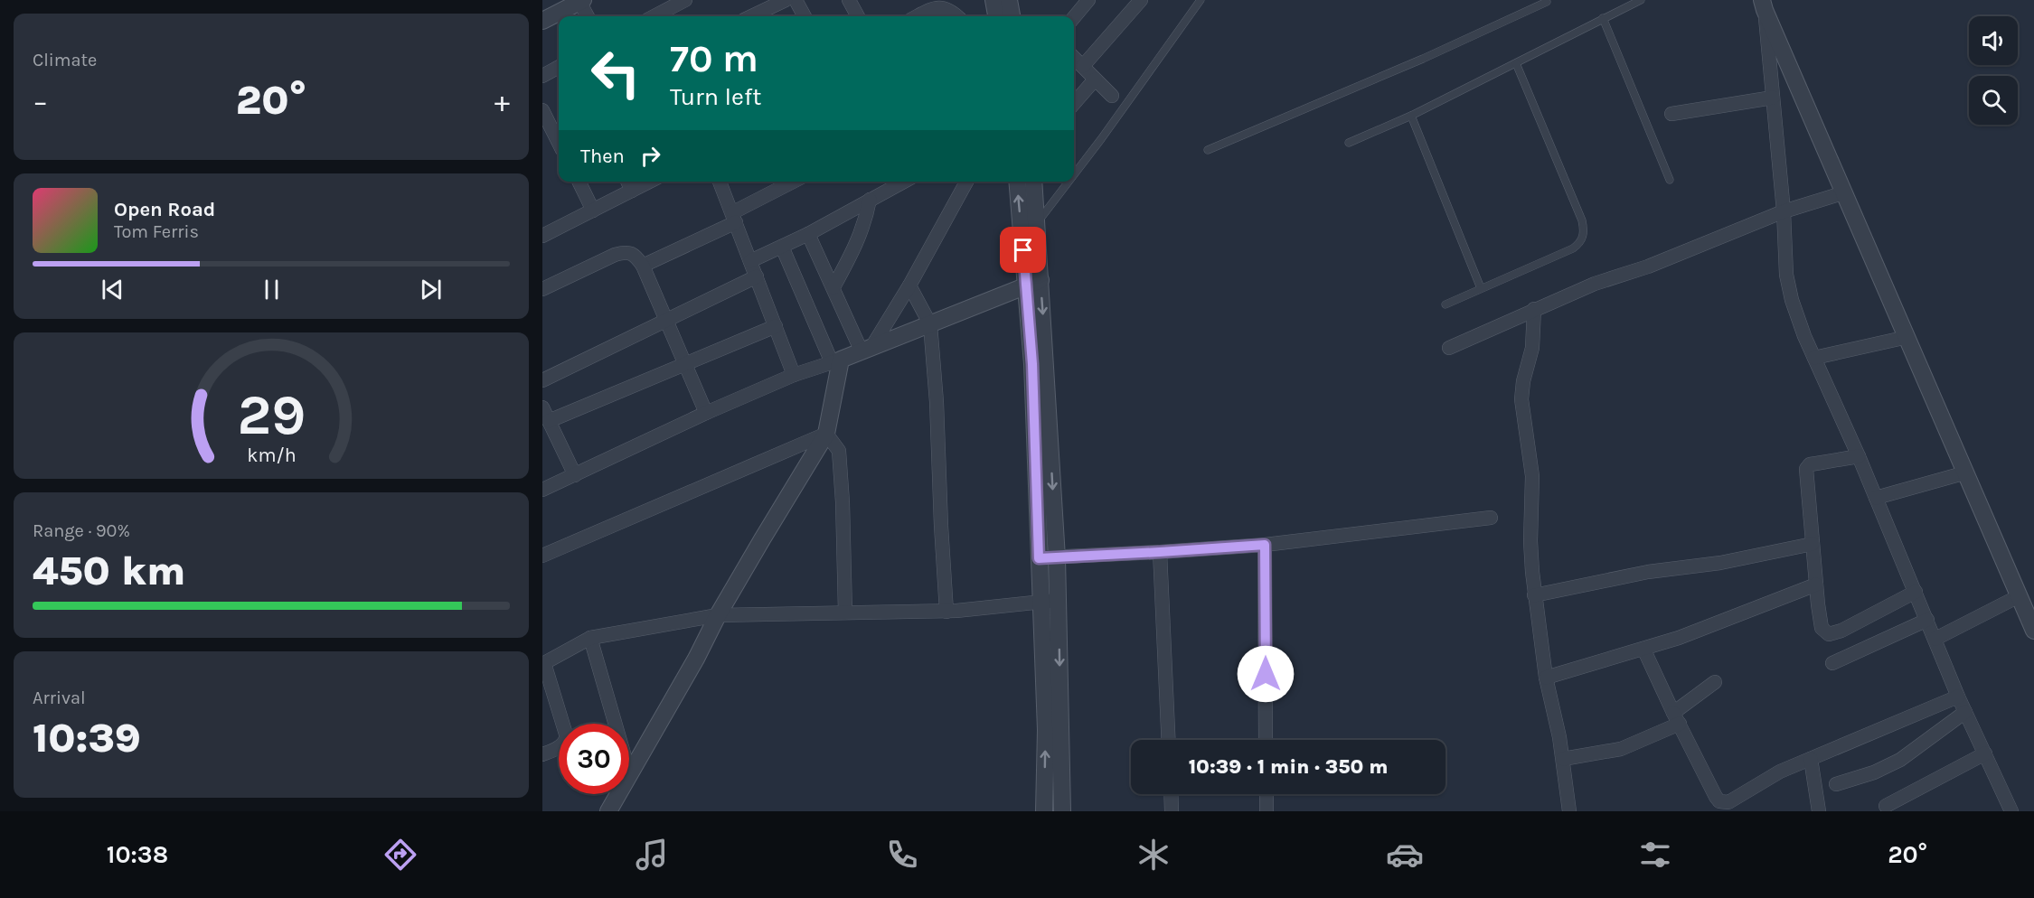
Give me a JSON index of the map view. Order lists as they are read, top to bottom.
{
  "page": {
    "tile": [
      "Climate",
      ["Range · 90%", "450 km"],
      ["Arrival", "10:39"]
    ],
    "turn": ["70 m", "Turn left"],
    "heat": ["−", "20°", "+"],
    "then": "Then",
    "song": ["Open Road", "Tom Ferris"],
    "limit": "30",
    "trip": "10:39 · 1 min · 350 m",
    "tabs": ["10:38", "20°"],
    "gauge": ["29", "km/h"]
  }
}
